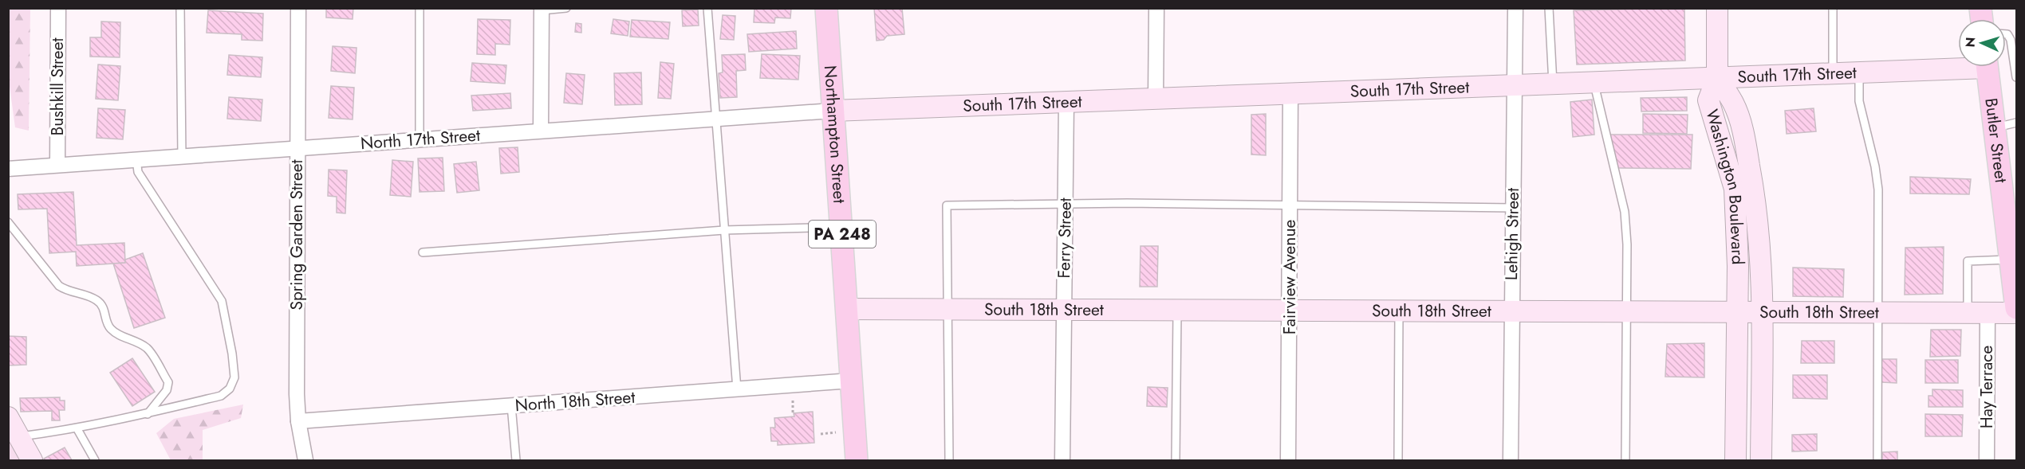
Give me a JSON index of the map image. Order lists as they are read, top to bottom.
{
  "streets": {
    "main road": ["Northampton Street", "Butler Street", "PA 248"],
    "street": [
      "South 17th Street",
      "Bushkill Street",
      "North 17th Street",
      "Washington Boulevard",
      "Lehigh Street",
      "Spring Garden Street",
      "Ferry Street",
      "Fairview Avenue",
      "South 18th Street",
      "Hay Terrace",
      "North 18th Street"
    ]
  },
  "crossings": [
    ["South 17th Street", "Northampton Street"],
    ["South 17th Street", "North 17th Street"],
    ["South 17th Street", "Washington Boulevard"],
    ["South 17th Street", "Lehigh Street"],
    ["South 17th Street", "Ferry Street"],
    ["South 17th Street", "Fairview Avenue"],
    ["Bushkill Street", "North 17th Street"],
    ["Northampton Street", "North 17th Street"],
    ["Northampton Street", "South 18th Street"],
    ["Northampton Street", "North 18th Street"],
    ["North 17th Street", "Spring Garden Street"],
    ["Washington Boulevard", "South 18th Street"],
    ["Lehigh Street", "South 18th Street"],
    ["Spring Garden Street", "North 18th Street"],
    ["Ferry Street", "South 18th Street"],
    ["Fairview Avenue", "South 18th Street"],
    ["South 18th Street", "Hay Terrace"]
  ],
  "north": "left"
}
